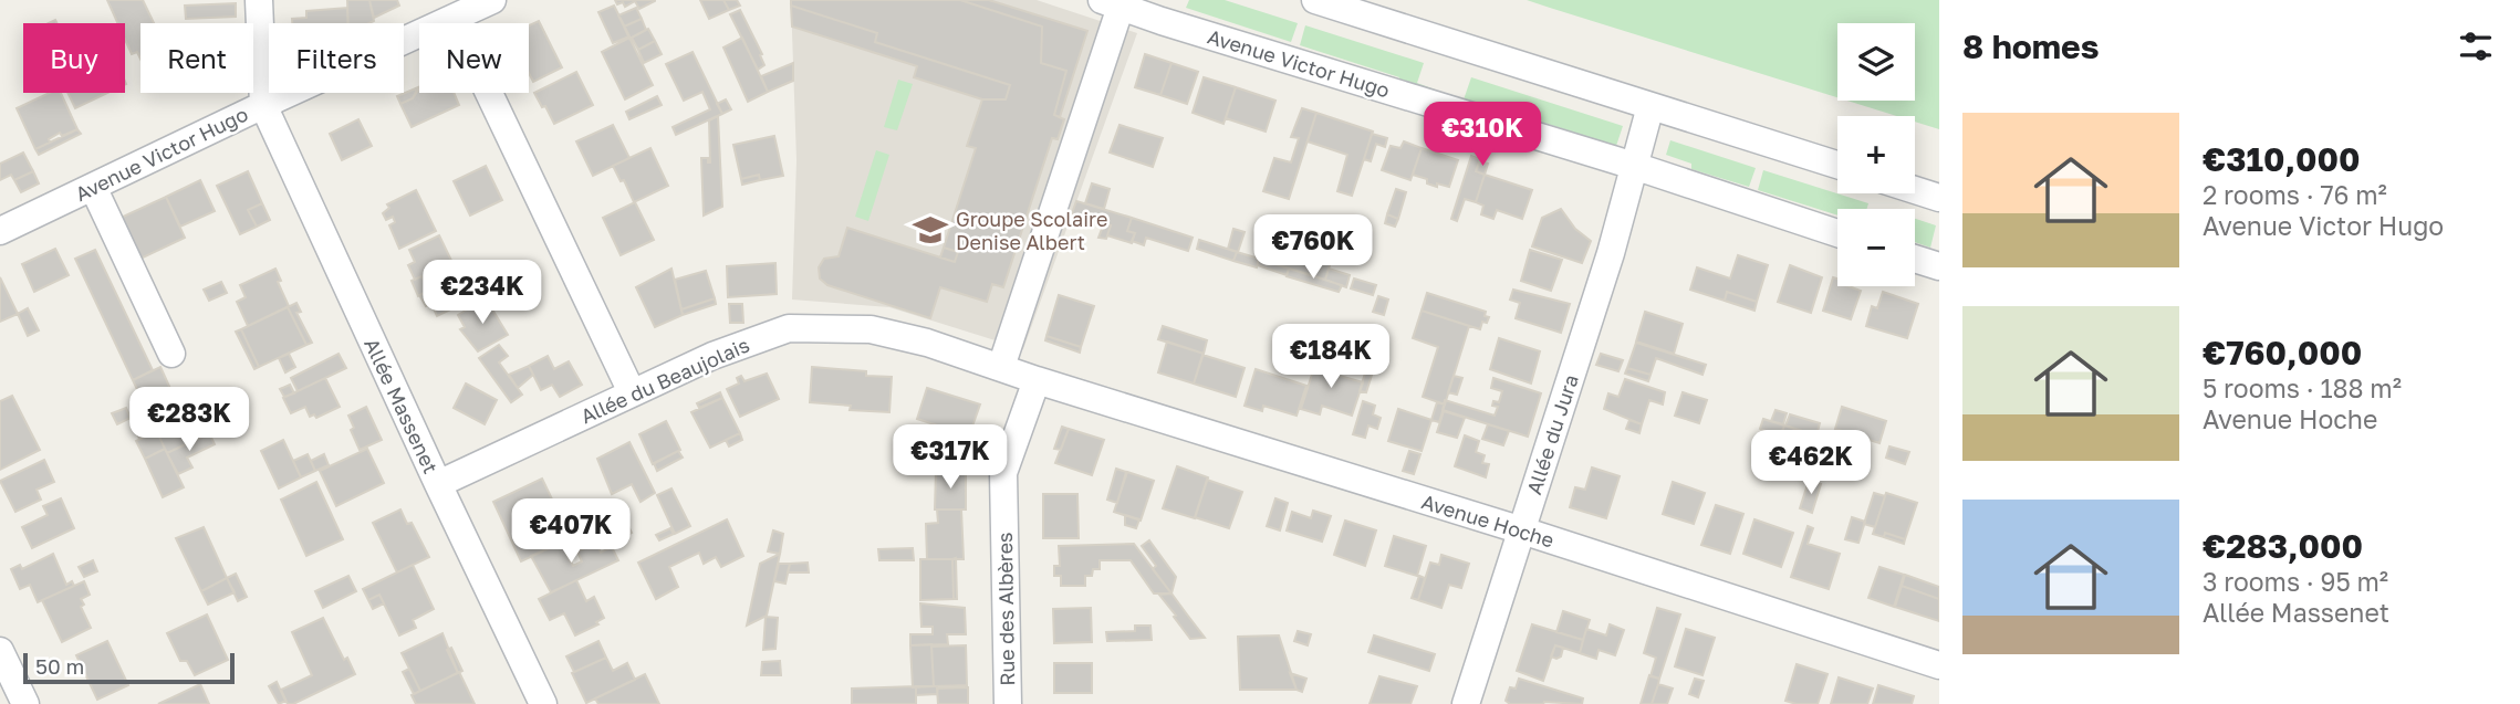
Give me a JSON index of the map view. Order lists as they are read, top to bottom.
{
  "streets": {
    "street": [
      "Avenue Victor Hugo",
      "Allée du Beaujolais",
      "Allée Massenet",
      "Allée du Jura",
      "Avenue Hoche",
      "Rue des Albères"
    ]
  },
  "crossings": [
    ["Avenue Victor Hugo", "Allée Massenet"],
    ["Avenue Victor Hugo", "Allée du Jura"],
    ["Allée du Beaujolais", "Allée Massenet"],
    ["Allée du Beaujolais", "Avenue Hoche"],
    ["Allée du Beaujolais", "Rue des Albères"],
    ["Allée du Jura", "Avenue Hoche"],
    ["Avenue Hoche", "Rue des Albères"]
  ],
  "places": {
    "school or university": ["Groupe Scolaire Denise Albert"]
  },
  "scale_bar": "50 m",
  "page": {
    "heading": "8 homes",
    "map_buttons": ["+", "−"],
    "chip": [
      "Buy",
      "Rent",
      "Filters",
      "New"
    ],
    "list": [
      {
        "name": "€310,000",
        "note": "2 rooms · 76 m² · Avenue Victor Hugo"
      },
      {
        "name": "€760,000",
        "note": "5 rooms · 188 m² · Avenue Hoche"
      },
      {
        "name": "€283,000",
        "note": "3 rooms · 95 m² · Allée Massenet"
      }
    ],
    "price": [
      "€310K",
      "€760K",
      "€234K",
      "€184K",
      "€283K",
      "€317K",
      "€462K",
      "€407K"
    ],
    "scale": "50 m"
  }
}
